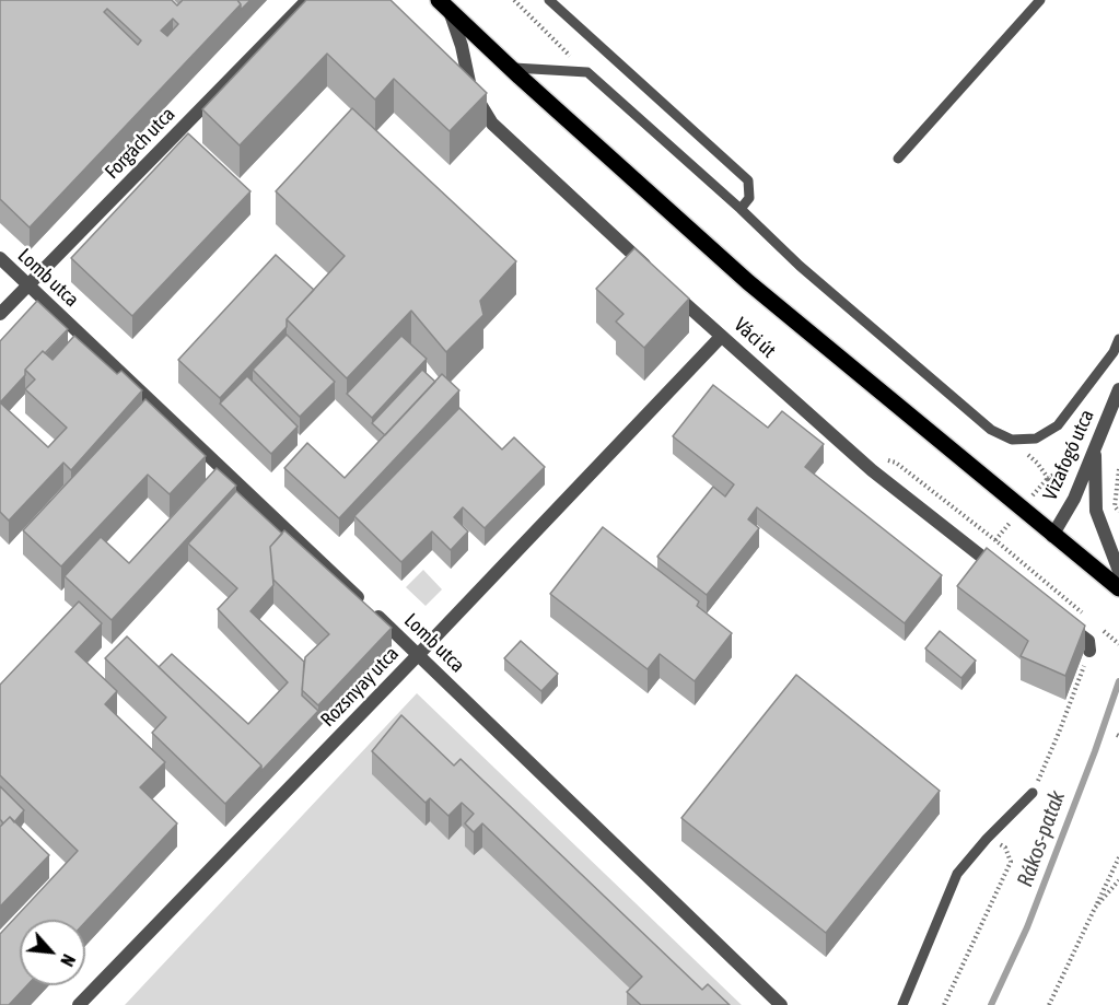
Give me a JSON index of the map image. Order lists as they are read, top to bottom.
{
  "streets": {
    "main road": ["Váci út"],
    "street": [
      "Forgách utca",
      "Lomb utca",
      "Vizafogó utca",
      "Rozsnyay utca"
    ]
  },
  "crossings": [
    ["Forgách utca", "Lomb utca"],
    ["Lomb utca", "Rozsnyay utca"],
    ["Váci út", "Vizafogó utca"],
    ["Váci út", "Rozsnyay utca"]
  ],
  "water": ["Rákos-patak"],
  "north": "bottom right"
}
